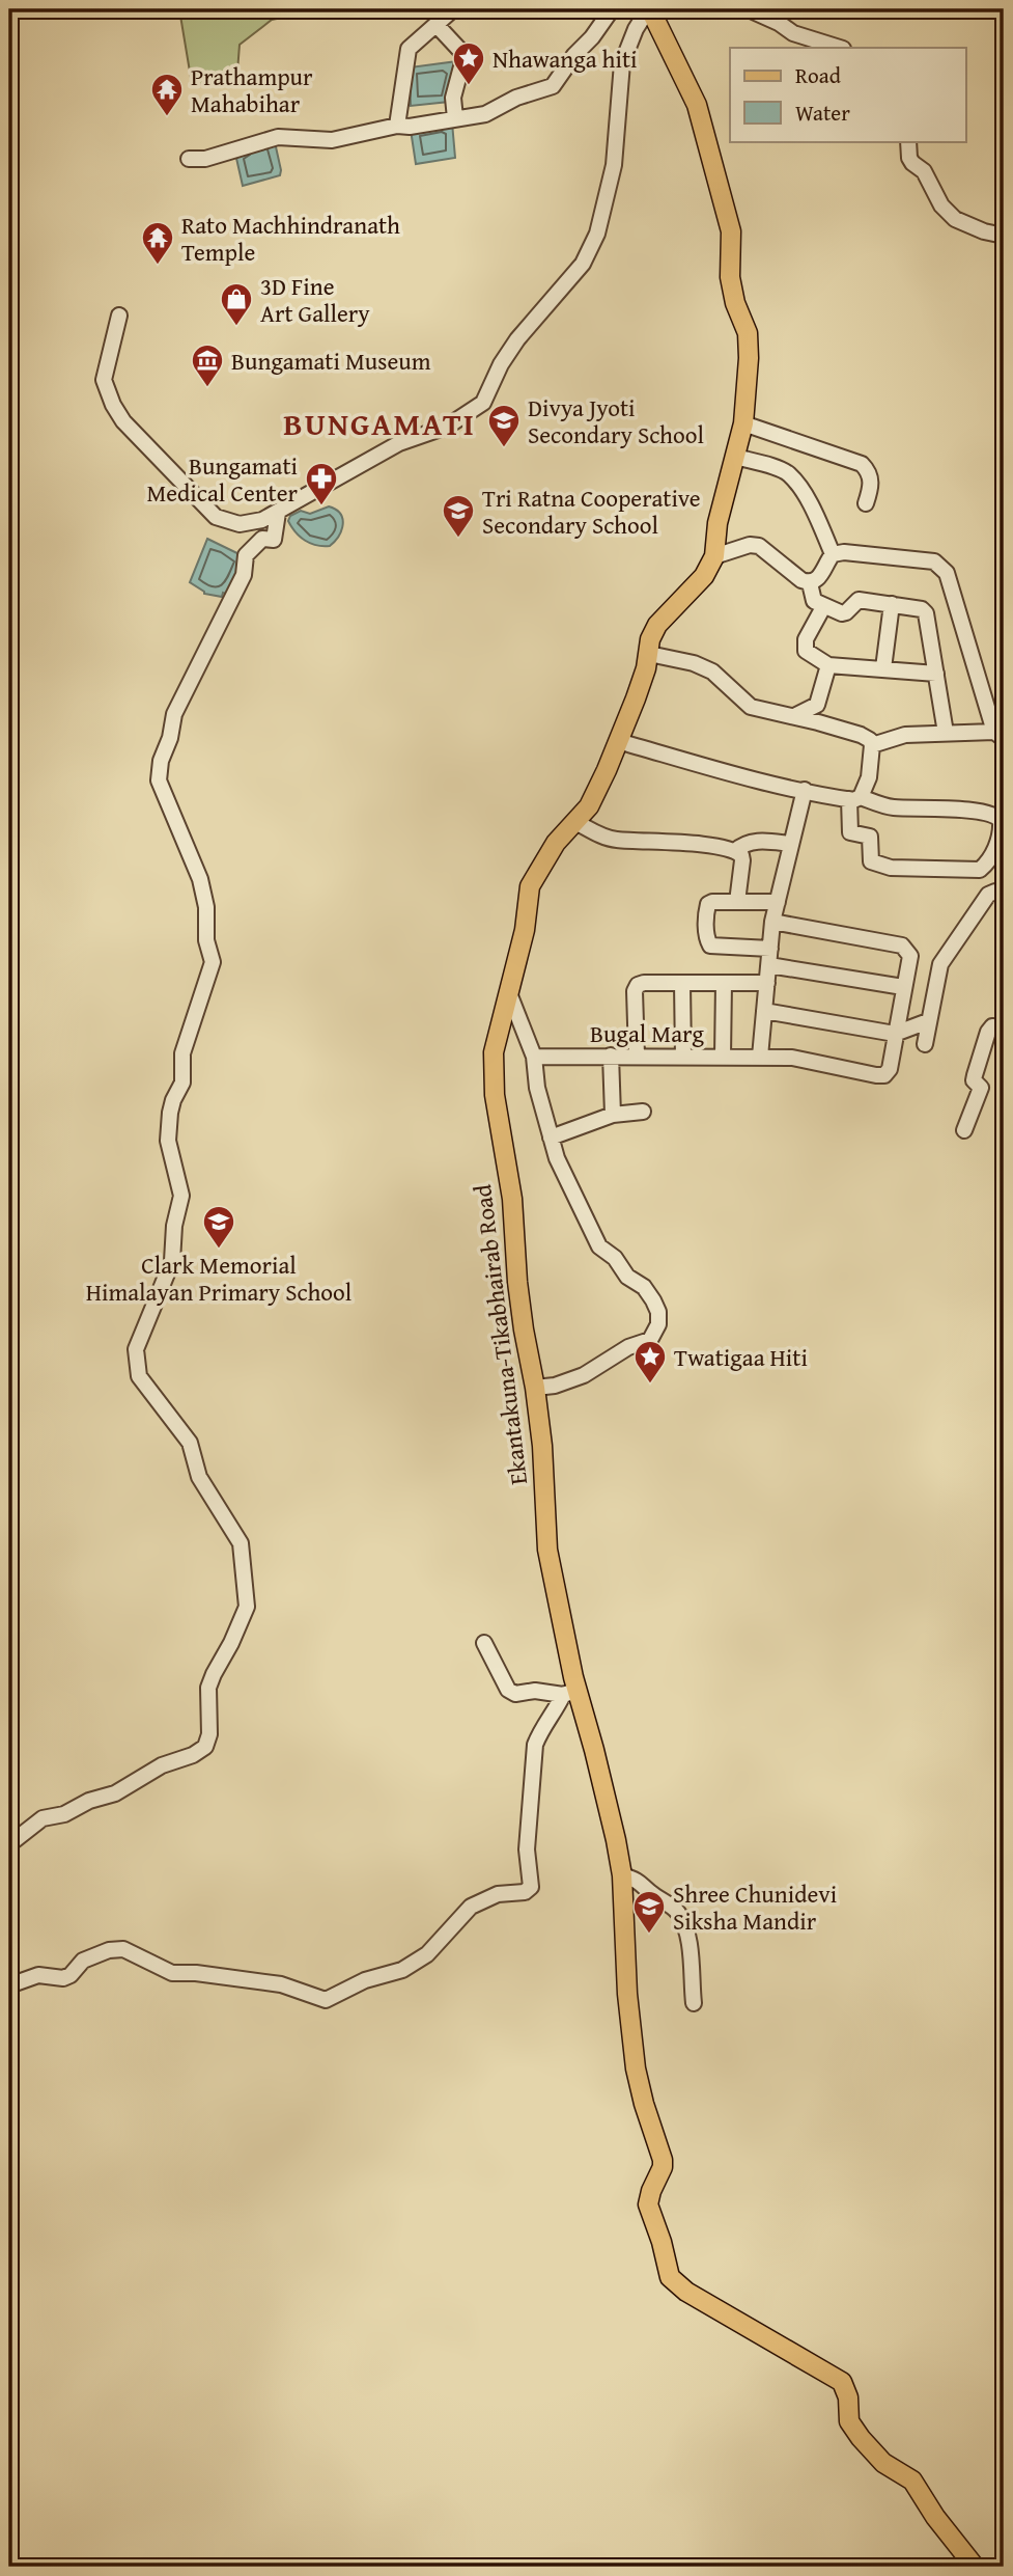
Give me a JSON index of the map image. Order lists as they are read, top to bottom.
{
  "streets": {
    "main road": ["Ekantakuna-Tikabhairab Road"],
    "street": ["Bugal Marg"]
  },
  "districts": ["BUNGAMATI"],
  "places": {
    "place": ["Nhawanga hiti", "Twatigaa Hiti"],
    "temple": ["Prathampur Mahabihar", "Rato Machhindranath Temple"],
    "shop": ["3D Fine Art Gallery"],
    "museum": ["Bungamati Museum"],
    "school or university": [
      "Divya Jyoti Secondary School",
      "Tri Ratna Cooperative Secondary School",
      "Clark Memorial Himalayan Primary School",
      "Shree Chunidevi Siksha Mandir"
    ],
    "pharmacy": ["Bungamati Medical Center"]
  },
  "legend": ["Road", "Water"]
}
